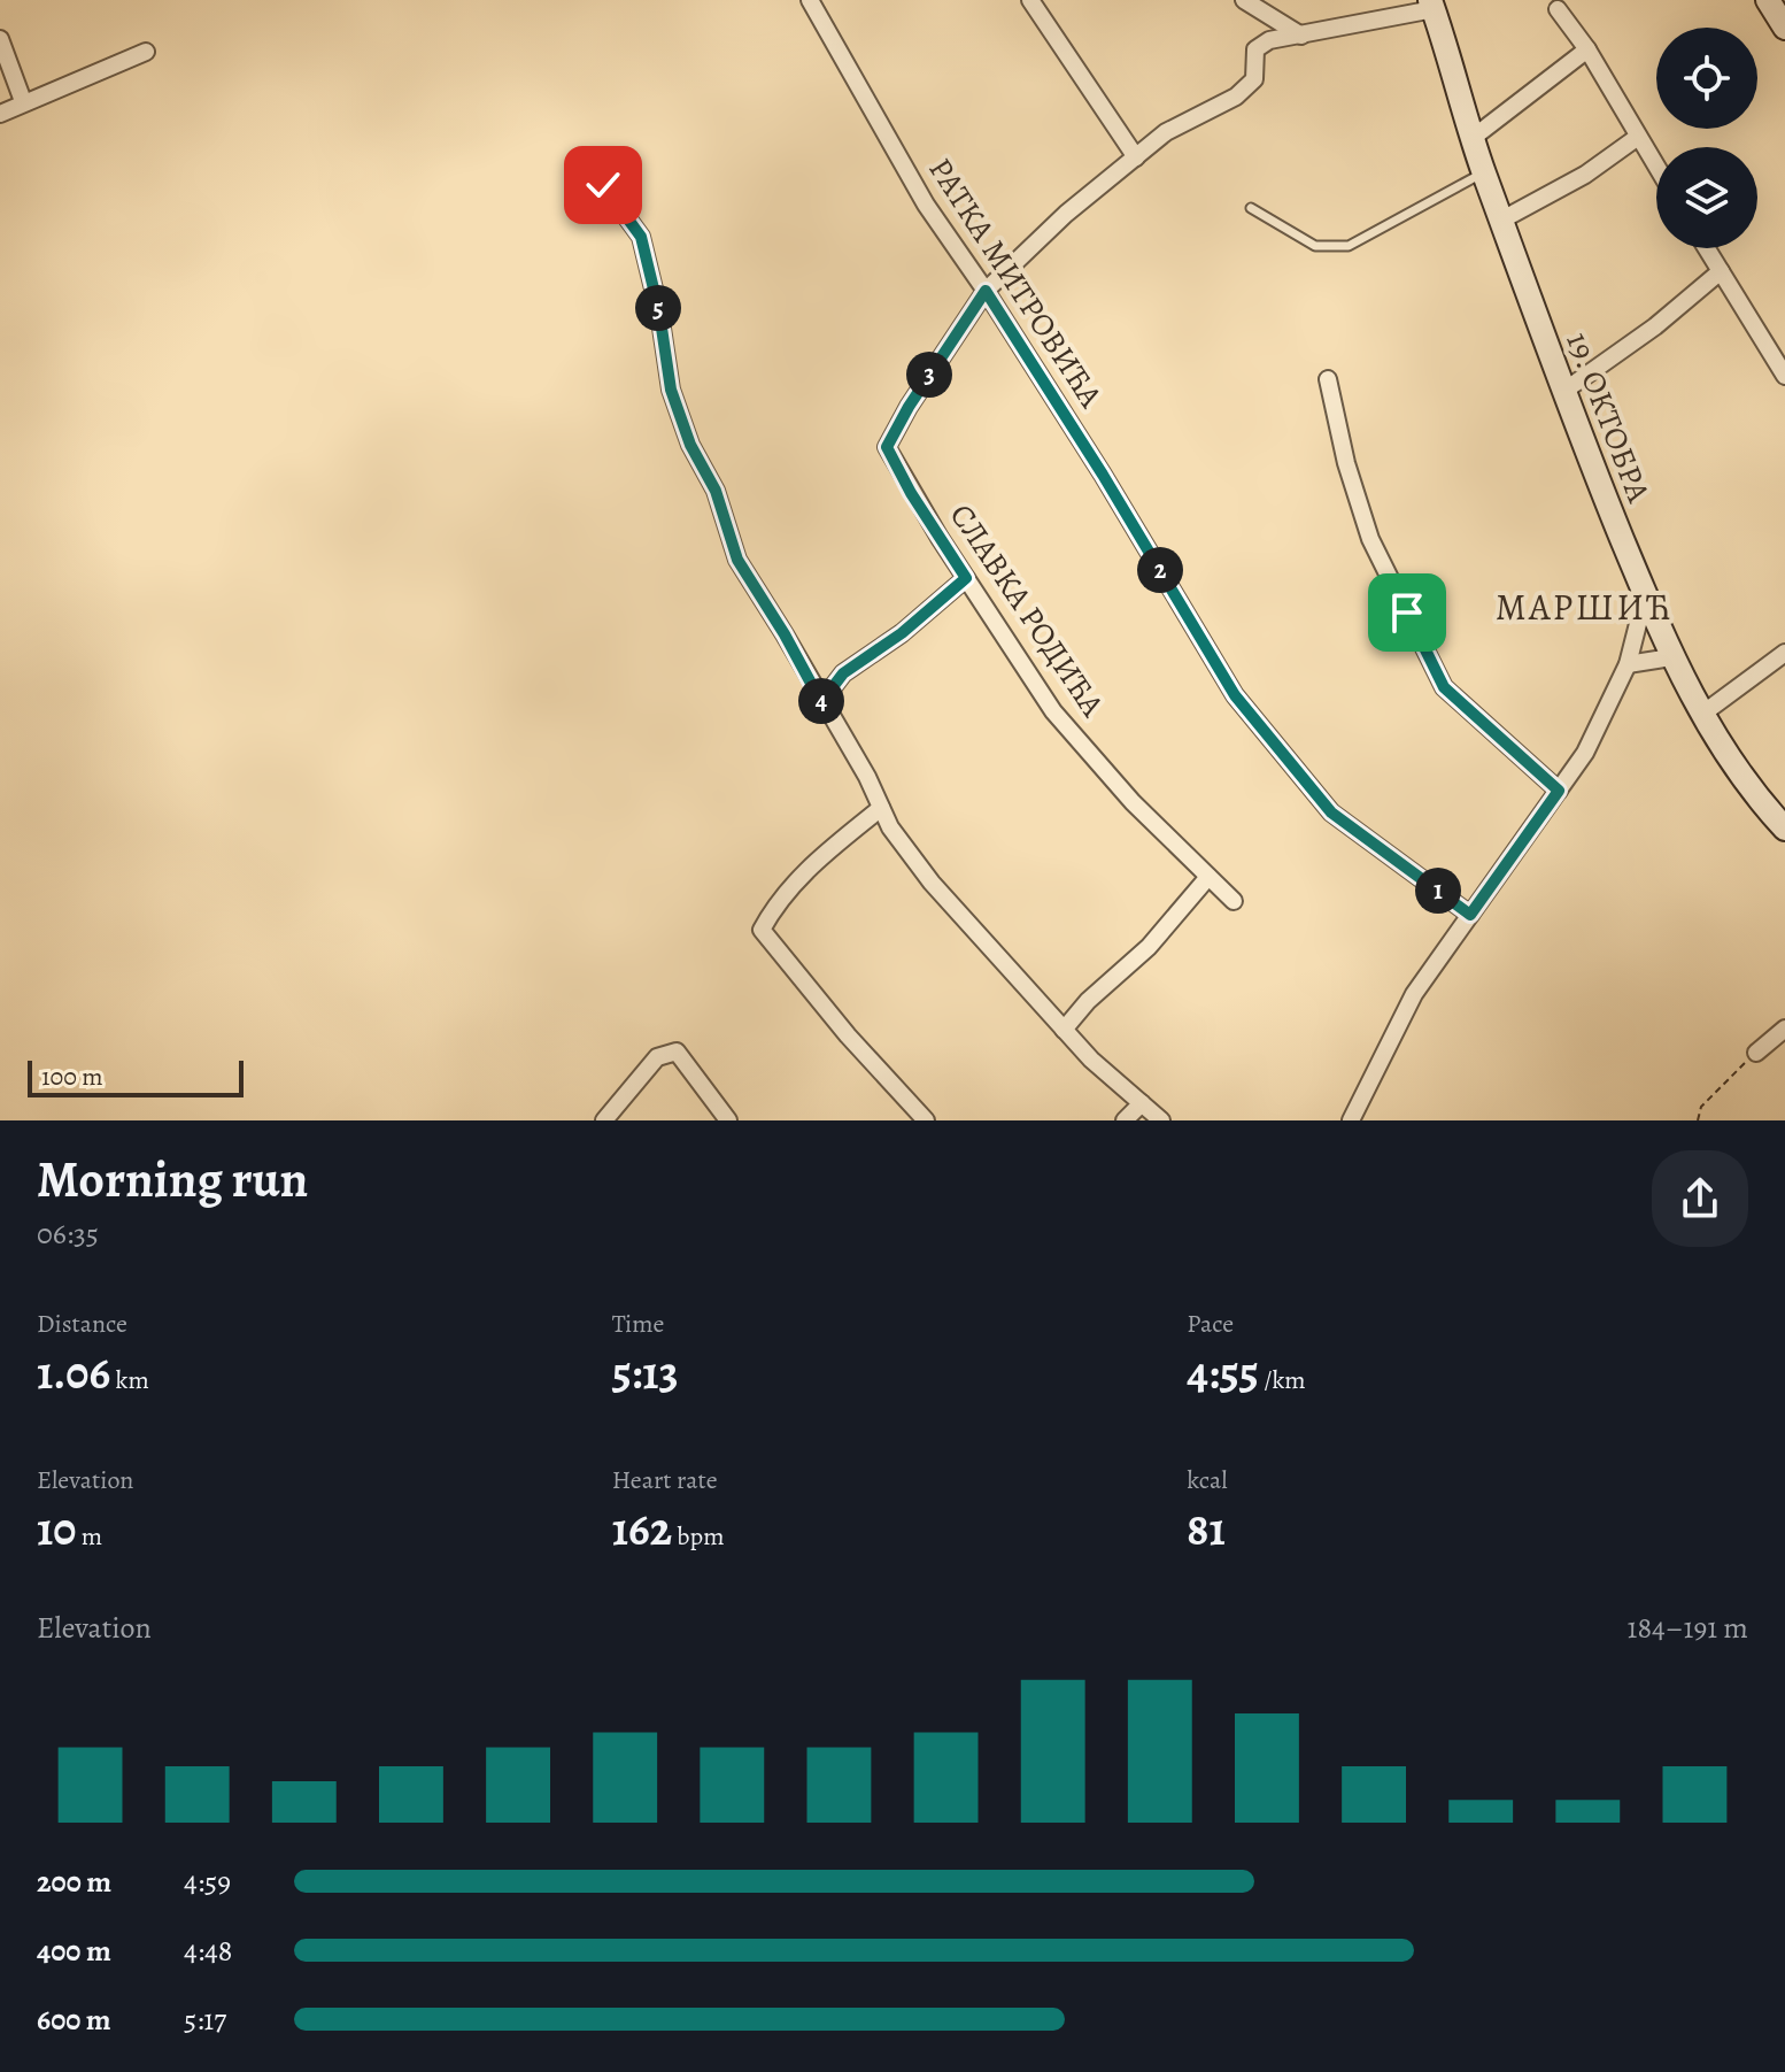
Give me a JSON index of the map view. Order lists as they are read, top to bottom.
{
  "streets": {
    "street": ["РАТКА МИТРОВИЋА", "19. ОКТОБРА", "СЛАВКА РОДИЋА"]
  },
  "crossings": [
    ["РАТКА МИТРОВИЋА", "СЛАВКА РОДИЋА"]
  ],
  "districts": ["МАРШИЋ"],
  "scale_bar": "100 m",
  "page": {
    "pins": [
      "5",
      "3",
      "2",
      "4",
      "1"
    ],
    "scale": "100 m",
    "heading": ["Morning run", "06:35"],
    "stats": [
      ["Distance", "1.06 km"],
      ["Time", "5:13"],
      ["Pace", "4:55 /km"],
      ["Elevation", "10 m"],
      ["Heart rate", "162 bpm"],
      ["kcal", "81"]
    ],
    "chart": ["Elevation", "184–191 m"],
    "list": [
      {
        "name": "200 m",
        "note": "4:59"
      },
      {
        "name": "400 m",
        "note": "4:48"
      },
      {
        "name": "600 m",
        "note": "5:17"
      }
    ]
  }
}
